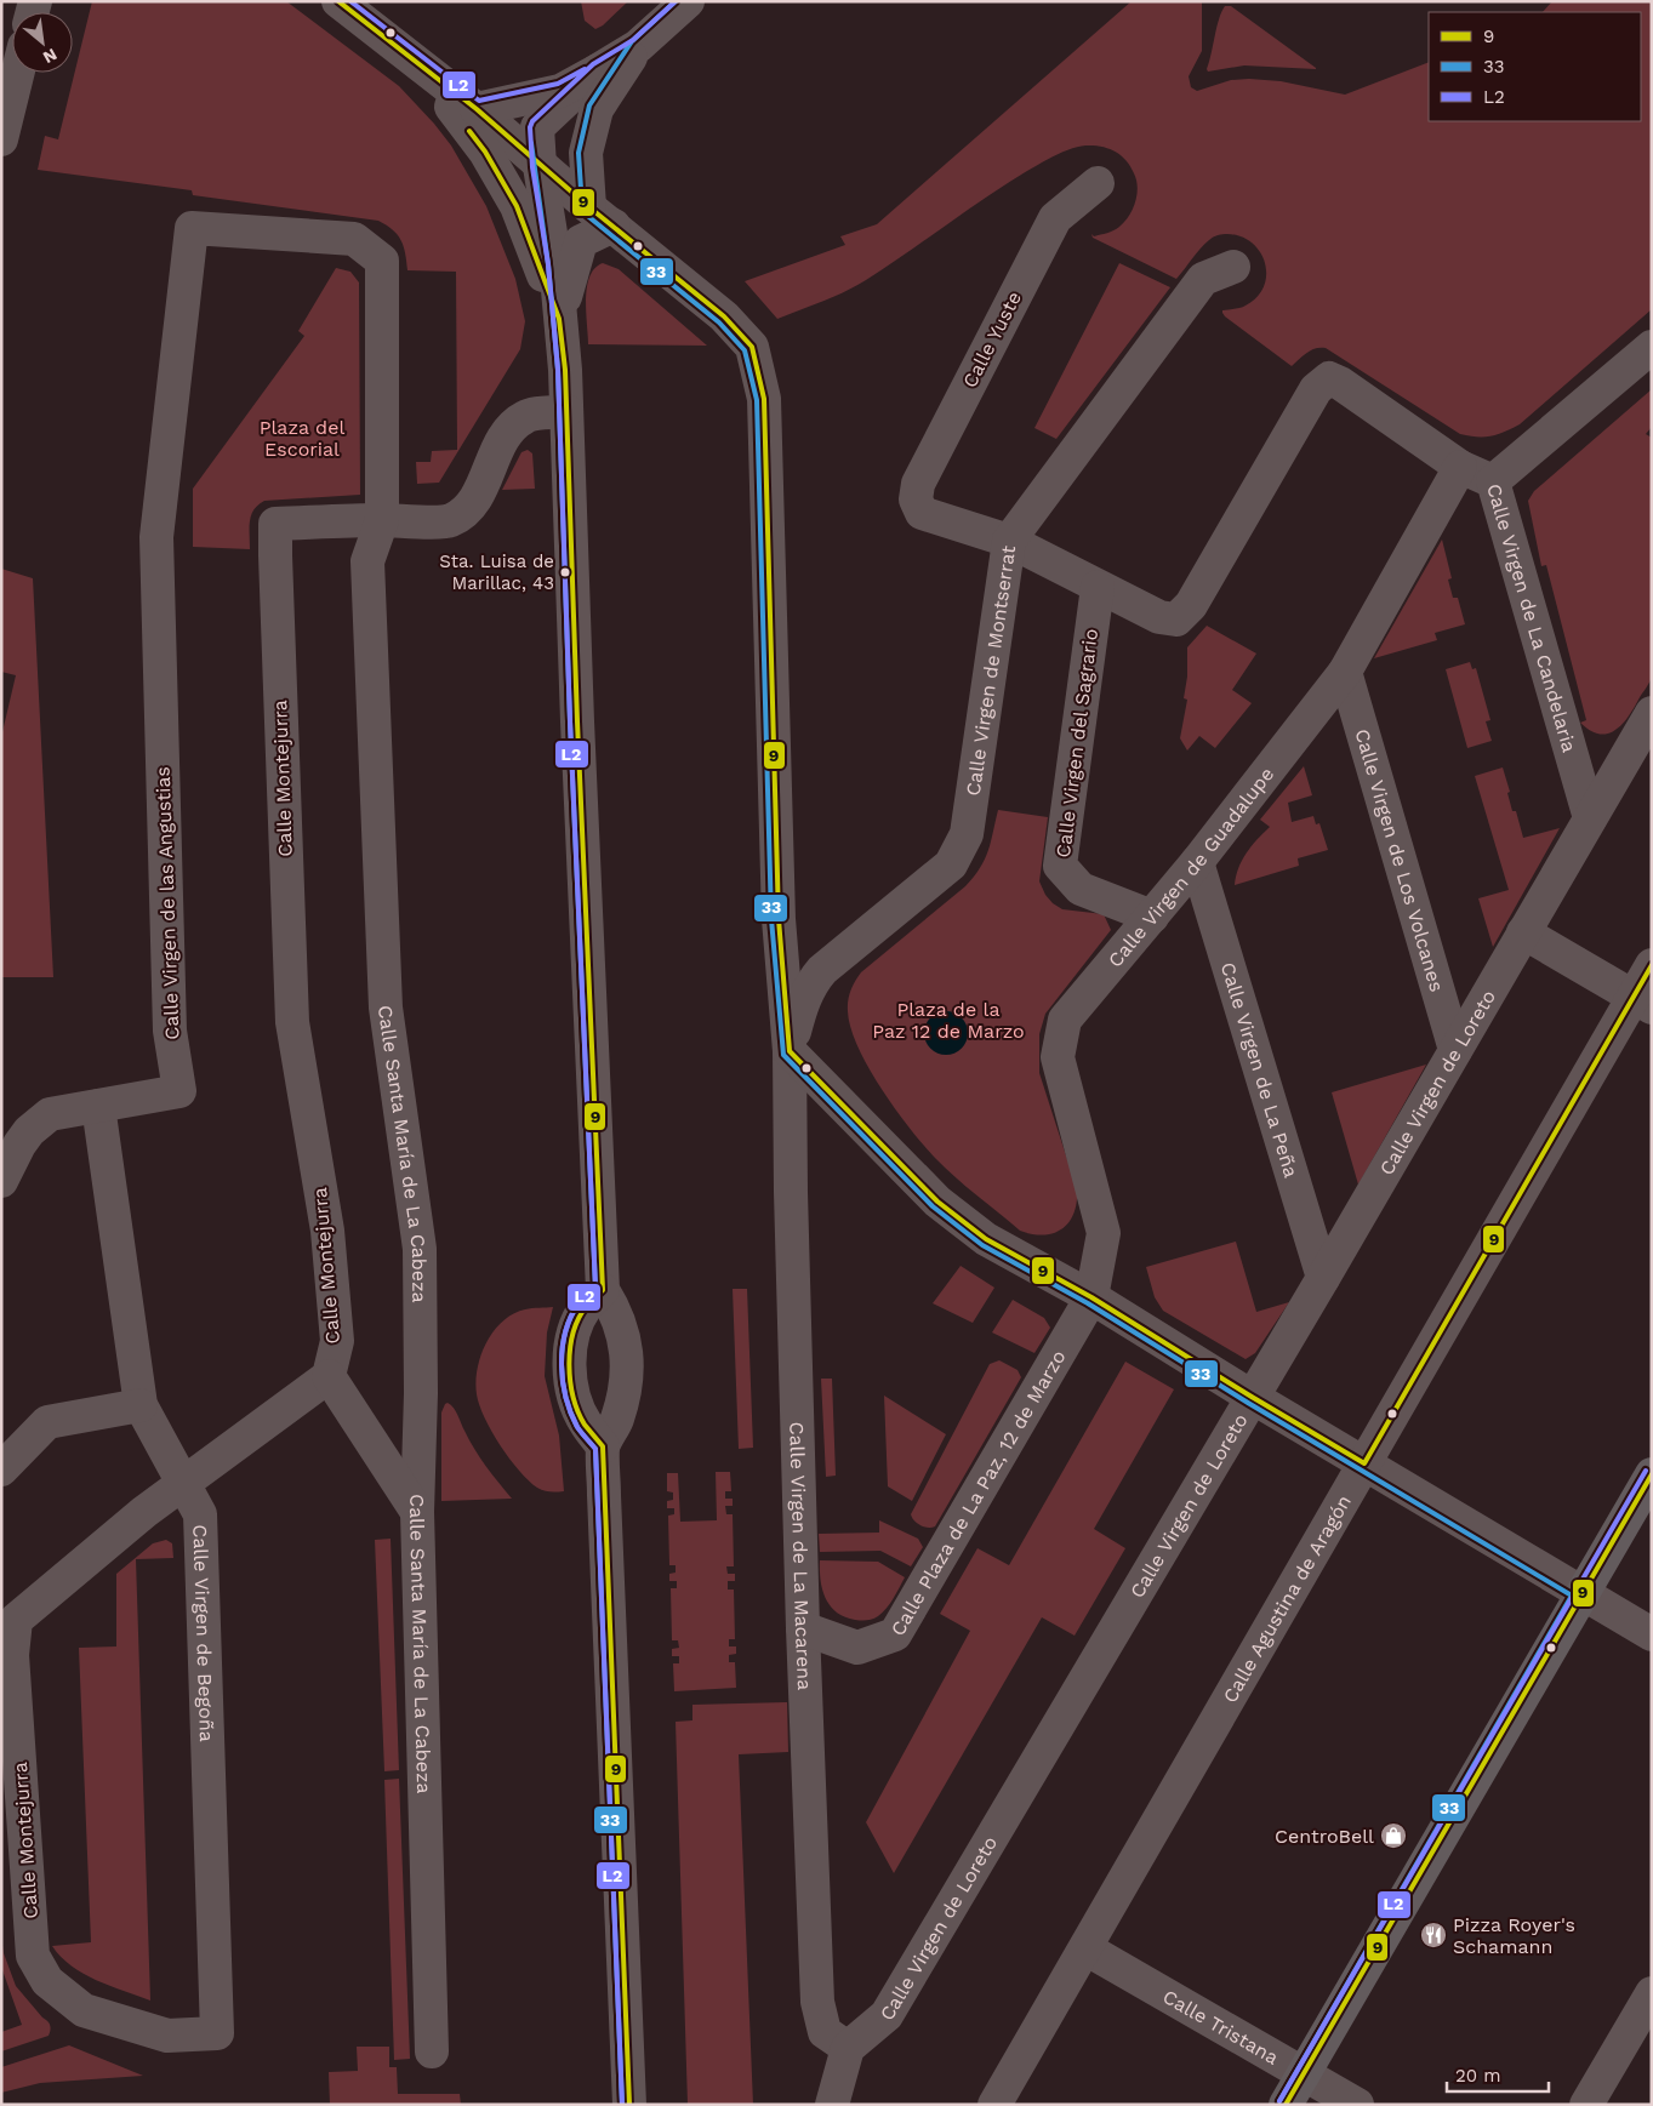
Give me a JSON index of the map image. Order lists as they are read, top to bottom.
{
  "streets": {
    "street": [
      "Calle Yuste",
      "Calle Virgen de La Candelaria",
      "Calle Virgen de Montserrat",
      "Calle Virgen del Sagrario",
      "Calle Montejurra",
      "Calle Virgen de Los Volcanes",
      "Calle Virgen de Guadalupe",
      "Calle Virgen de las Angustias",
      "Calle Virgen de La Peña",
      "Calle Virgen de Loreto",
      "Calle Santa María de La Cabeza",
      "Calle Plaza de La Paz, 12 de Marzo",
      "Calle Virgen de La Macarena",
      "Calle Agustina de Aragón",
      "Calle Virgen de Begoña",
      "Calle Tristana"
    ]
  },
  "crossings": [
    ["Calle Yuste", "Calle Virgen de La Candelaria"],
    ["Calle Virgen de La Candelaria", "Calle Virgen de Montserrat"],
    ["Calle Virgen de La Candelaria", "Calle Virgen del Sagrario"],
    ["Calle Virgen de La Candelaria", "Calle Virgen de Guadalupe"],
    ["Calle Virgen de La Candelaria", "Calle Virgen de Loreto"],
    ["Calle Virgen de Montserrat", "Calle Virgen de La Macarena"],
    ["Calle Virgen del Sagrario", "Calle Virgen de Guadalupe"],
    ["Calle Montejurra", "Calle Santa María de La Cabeza"],
    ["Calle Montejurra", "Calle Virgen de Begoña"],
    ["Calle Virgen de Los Volcanes", "Calle Virgen de Guadalupe"],
    ["Calle Virgen de Los Volcanes", "Calle Virgen de Loreto"],
    ["Calle Virgen de Guadalupe", "Calle Virgen de La Peña"],
    ["Calle Virgen de Guadalupe", "Calle Plaza de La Paz, 12 de Marzo"],
    ["Calle Virgen de las Angustias", "Calle Santa María de La Cabeza"],
    ["Calle Virgen de las Angustias", "Calle Virgen de Begoña"],
    ["Calle Virgen de La Peña", "Calle Virgen de Loreto"],
    ["Calle Virgen de Loreto", "Calle Virgen de La Macarena"],
    ["Calle Plaza de La Paz, 12 de Marzo", "Calle Virgen de La Macarena"],
    ["Calle Agustina de Aragón", "Calle Tristana"]
  ],
  "parks": ["Plaza del Escorial", "Plaza de la Paz 12 de Marzo"],
  "places": {
    "other": ["Sta. Luisa de Marillac, 43"],
    "shop": ["CentroBell"],
    "restaurant": ["Pizza Royer's Schamann"]
  },
  "lines": ["transit line 9", "transit line 33", "transit line L2"],
  "legend": ["9", "33", "L2"],
  "scale_bar": "20 m",
  "north": "bottom right"
}
